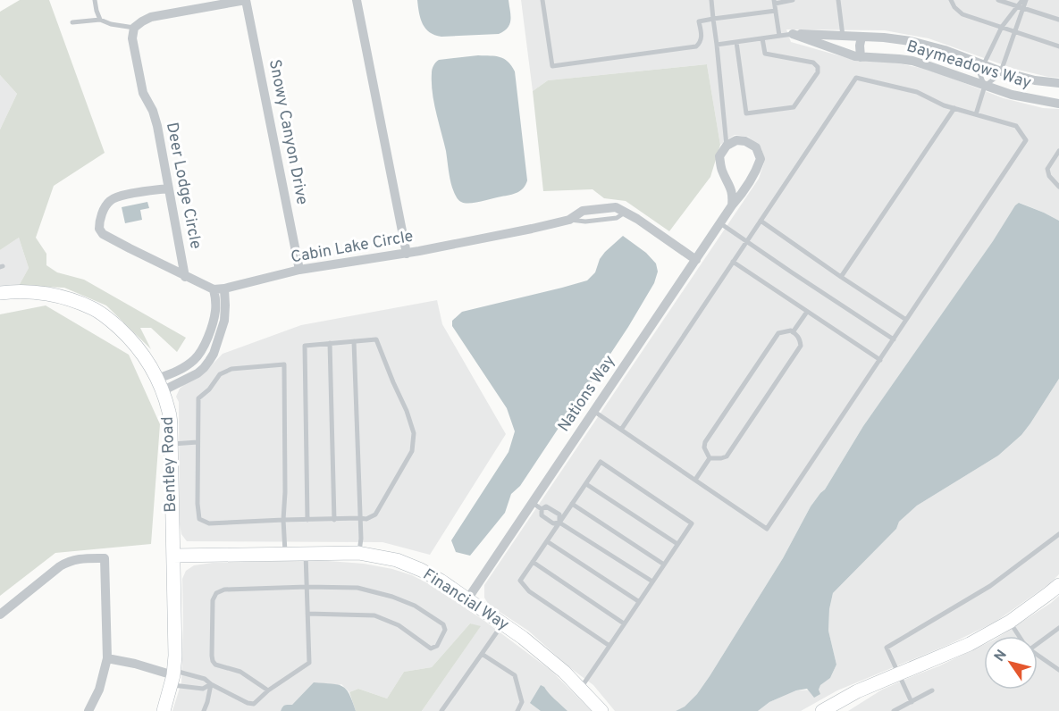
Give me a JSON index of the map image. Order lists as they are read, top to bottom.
{
  "streets": {
    "street": [
      "Baymeadows Way",
      "Snowy Canyon Drive",
      "Deer Lodge Circle",
      "Cabin Lake Circle",
      "Nations Way",
      "Bentley Road",
      "Financial Way"
    ]
  },
  "crossings": [
    ["Snowy Canyon Drive", "Cabin Lake Circle"],
    ["Deer Lodge Circle", "Cabin Lake Circle"],
    ["Cabin Lake Circle", "Nations Way"],
    ["Nations Way", "Financial Way"],
    ["Bentley Road", "Financial Way"]
  ],
  "north": "top left"
}
